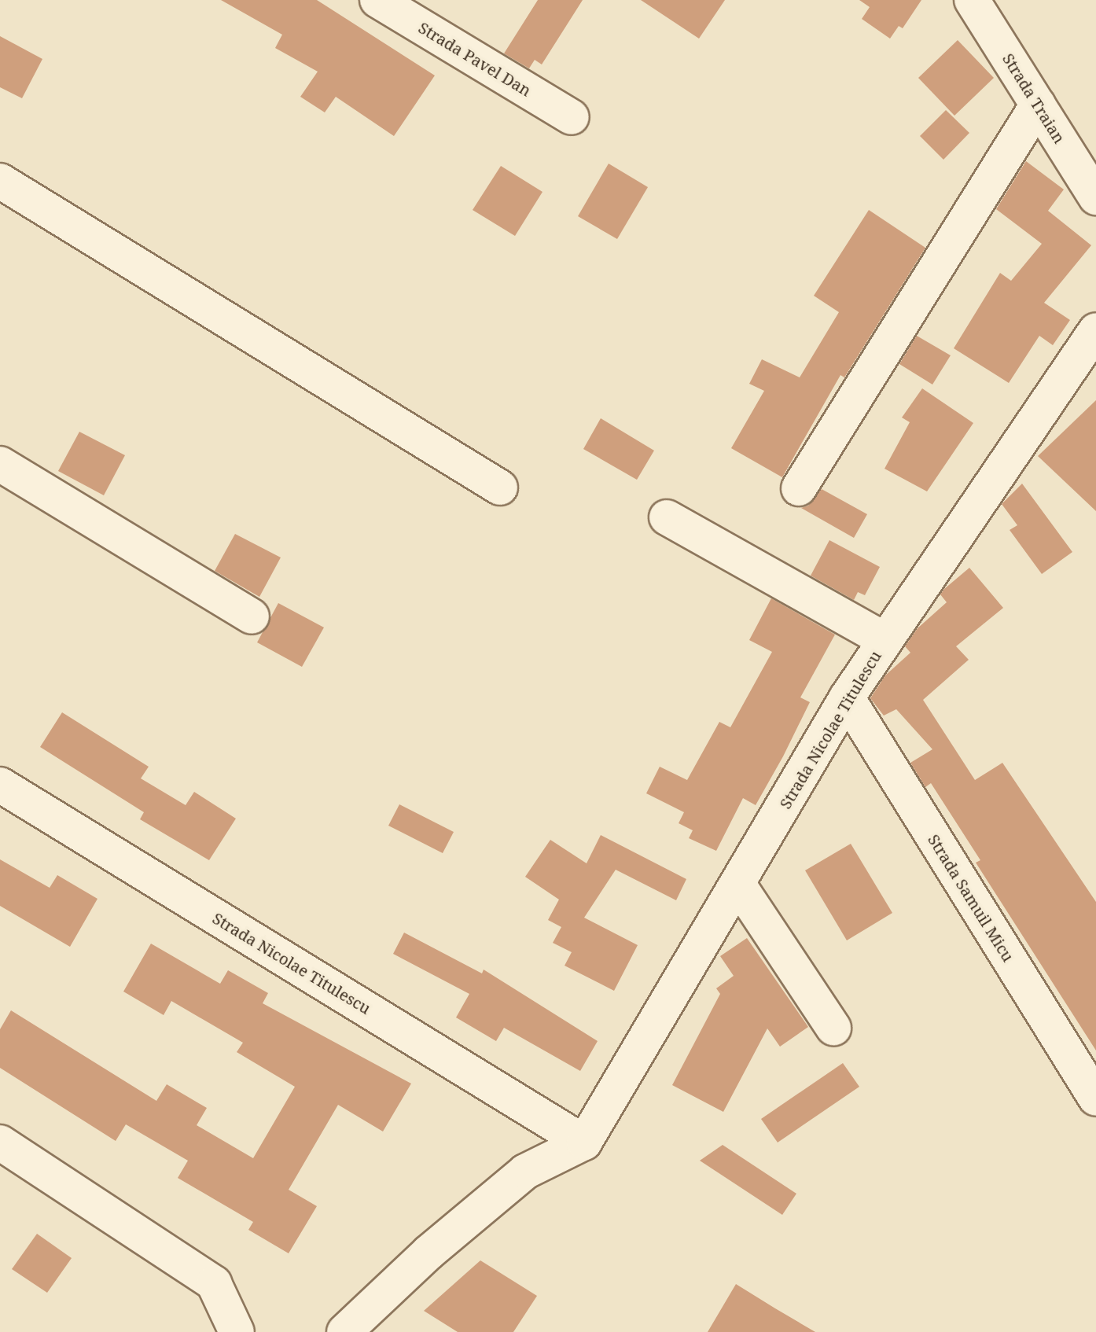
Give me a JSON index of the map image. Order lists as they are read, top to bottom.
{
  "streets": {
    "street": [
      "Strada Pavel Dan",
      "Strada Traian",
      "Strada Nicolae Titulescu",
      "Strada Samuil Micu"
    ]
  },
  "crossings": [
    ["Strada Nicolae Titulescu", "Strada Samuil Micu"]
  ]
}
